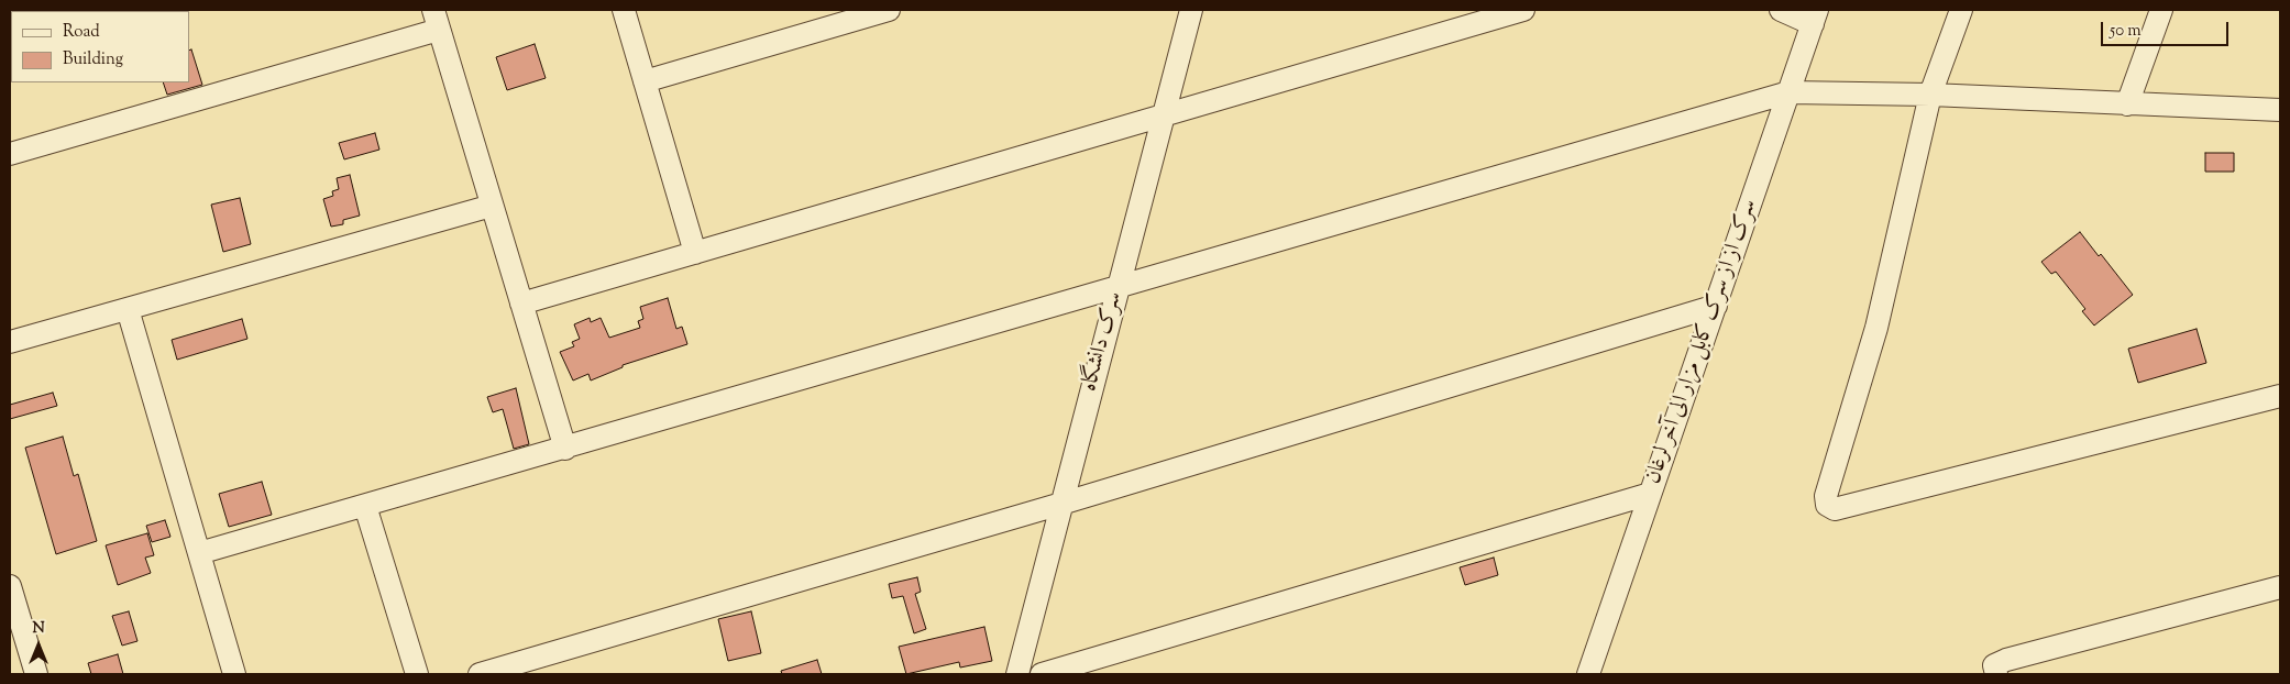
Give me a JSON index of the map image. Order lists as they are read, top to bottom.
{
  "streets": {
    "street": ["سرک دانشگاه", "سرک از از سرک کابل مزار الی آخر لرغان"]
  },
  "legend": ["Road", "Building"],
  "scale_bar": "50 m",
  "north": "top"
}
